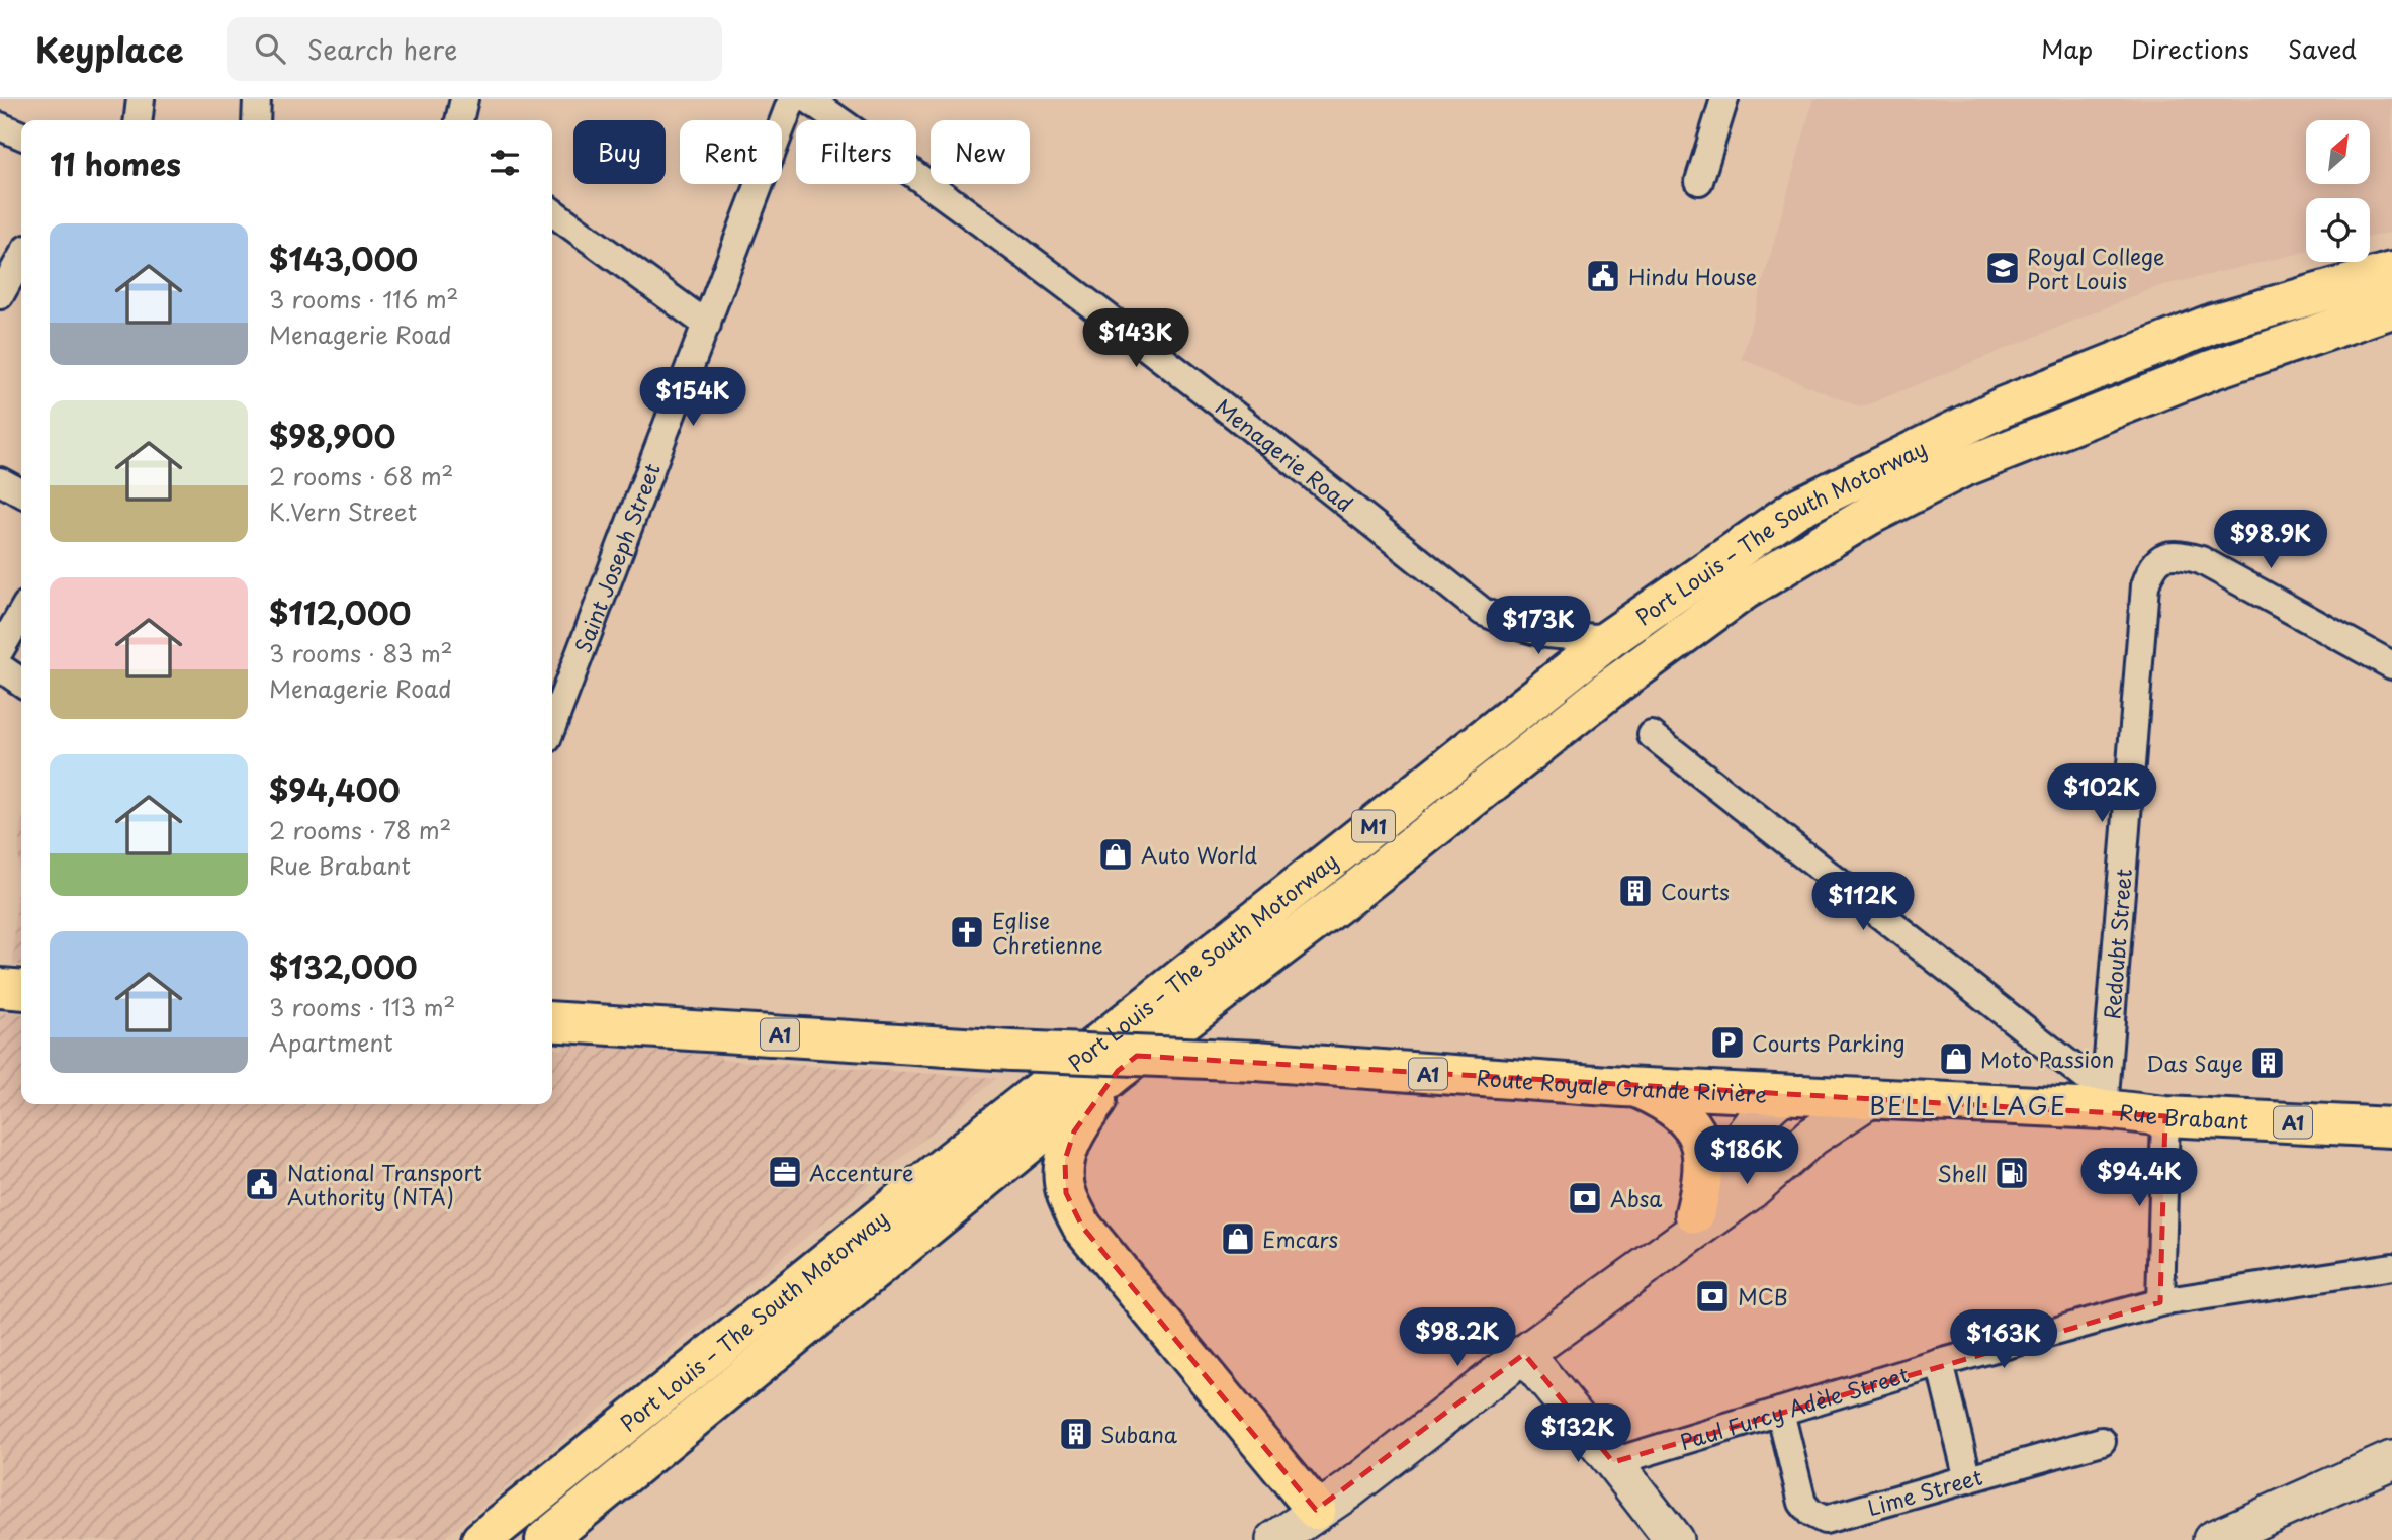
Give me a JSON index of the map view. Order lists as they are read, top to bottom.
{
  "streets": {
    "main road": [
      "Port Louis – The South Motorway",
      "M1",
      "A1",
      "Route Royale Grande Rivière",
      "Rue Brabant"
    ],
    "street": [
      "Menagerie Road",
      "Saint Joseph Street",
      "Redoubt Street",
      "Paul Furcy Adèle Street",
      "Lime Street"
    ]
  },
  "crossings": [
    ["Menagerie Road", "Port Louis – The South Motorway"],
    ["Redoubt Street", "Route Royale Grande Rivière"],
    ["Redoubt Street", "Rue Brabant"],
    ["Route Royale Grande Rivière", "Rue Brabant"],
    ["Paul Furcy Adèle Street", "Lime Street"]
  ],
  "districts": ["BELL VILLAGE"],
  "places": {
    "school or university": ["Royal College Port Louis"],
    "public building": ["Hindu House", "National Transport Authority (NTA)"],
    "shop": ["Auto World", "Moto Passion", "Emcars"],
    "building": ["Courts", "Das Saye", "Subana"],
    "church": ["Eglise Chretienne"],
    "parking": ["Courts Parking"],
    "office": ["Accenture"],
    "fuel station": ["Shell"],
    "bank": ["Absa", "MCB"]
  },
  "north": "top right",
  "page": {
    "header": "Keyplace",
    "search": "Search here",
    "nav": ["Map", "Directions", "Saved"],
    "chip": [
      "Buy",
      "Rent",
      "Filters",
      "New"
    ],
    "heading": "11 homes",
    "list": [
      {
        "name": "$143,000",
        "note": "3 rooms · 116 m² · Menagerie Road"
      },
      {
        "name": "$98,900",
        "note": "2 rooms · 68 m² · K.Vern Street"
      },
      {
        "name": "$112,000",
        "note": "3 rooms · 83 m² · Menagerie Road"
      },
      {
        "name": "$94,400",
        "note": "2 rooms · 78 m² · Rue Brabant"
      },
      {
        "name": "$132,000",
        "note": "3 rooms · 113 m² · Apartment"
      }
    ],
    "price": [
      "$143K",
      "$154K",
      "$98.9K",
      "$173K",
      "$102K",
      "$112K",
      "$186K",
      "$94.4K",
      "$98.2K",
      "$163K",
      "$132K"
    ]
  }
}
